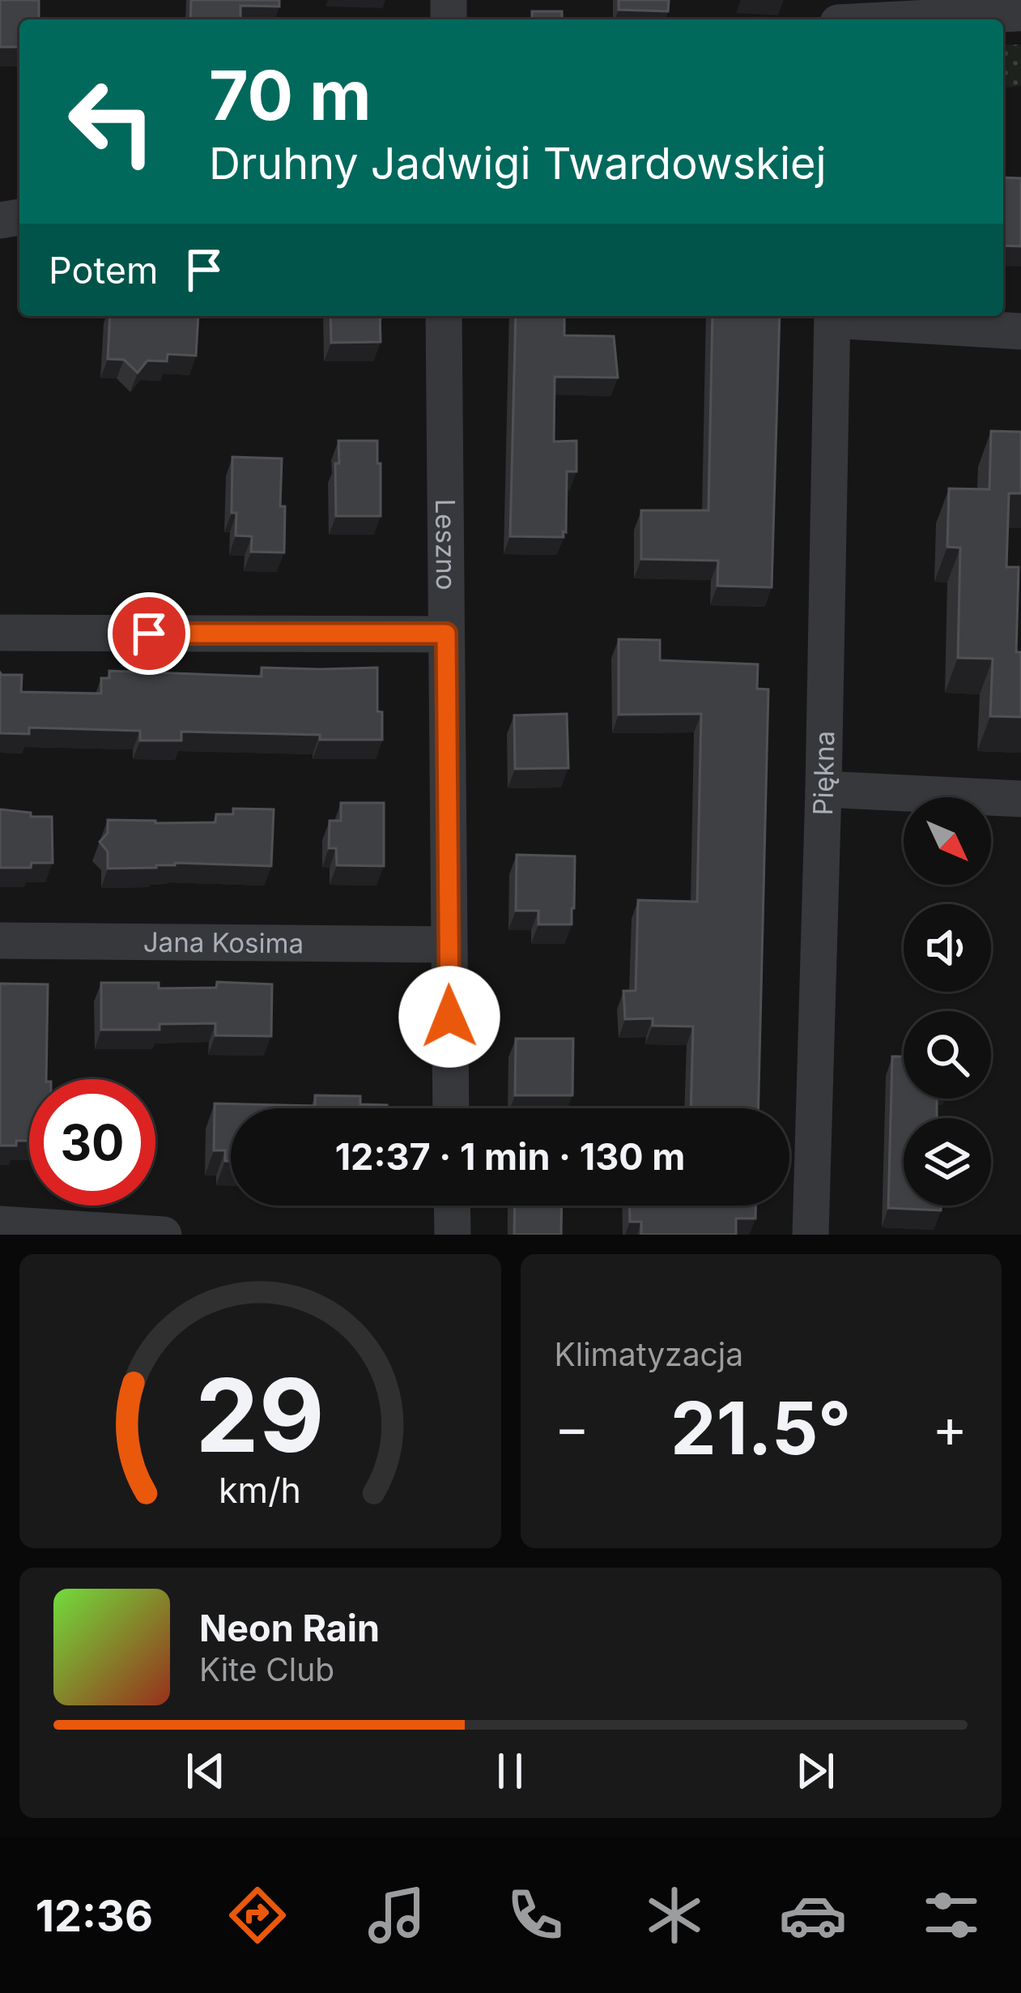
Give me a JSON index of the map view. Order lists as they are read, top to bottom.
{
  "streets": {
    "street": ["Leszno", "Piękna", "Jana Kosima"]
  },
  "crossings": [
    ["Leszno", "Jana Kosima"]
  ],
  "north": "bottom right",
  "page": {
    "turn": ["70 m", "Druhny Jadwigi Twardowskiej"],
    "then": "Potem",
    "limit": "30",
    "trip": "12:37 · 1 min · 130 m",
    "tile": "Klimatyzacja",
    "heat": ["−", "21.5°", "+"],
    "song": ["Neon Rain", "Kite Club"],
    "tabs": "12:36",
    "gauge": ["29", "km/h"]
  }
}
